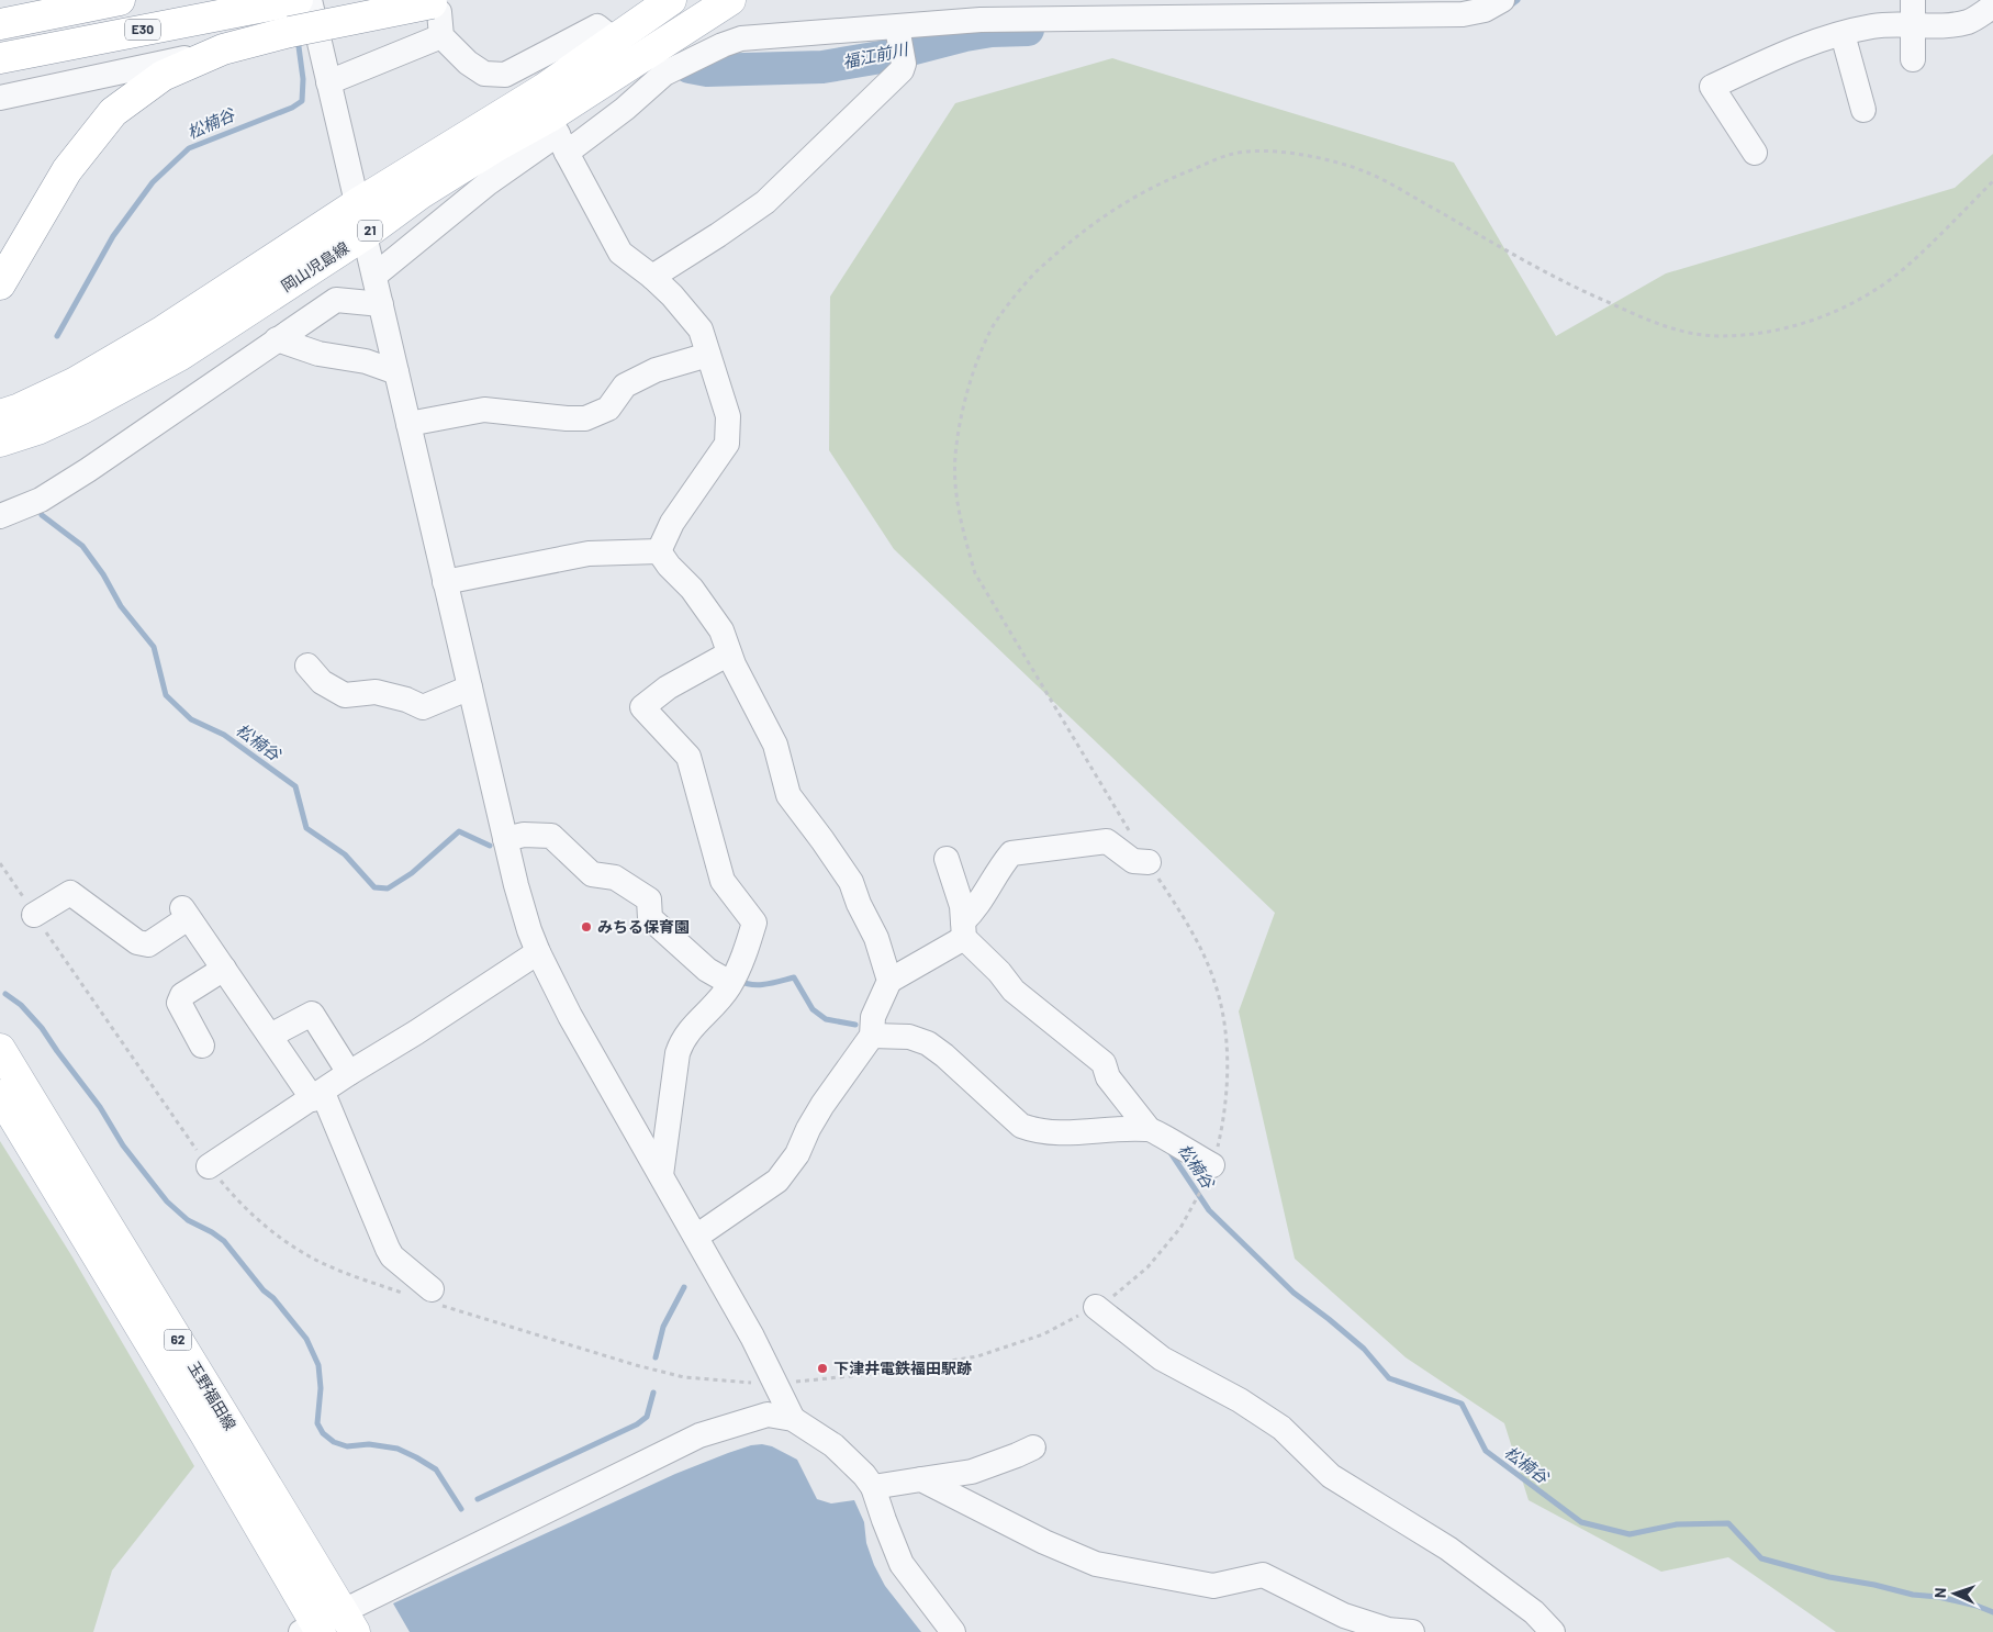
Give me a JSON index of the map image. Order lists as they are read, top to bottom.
{
  "streets": {
    "main road": [
      "E30",
      "21",
      "岡山児島線",
      "62",
      "玉野福田線"
    ]
  },
  "water": ["福江前川", "松楠谷"],
  "places": ["みちる保育園", "下津井電鉄福田駅跡"],
  "north": "left"
}
